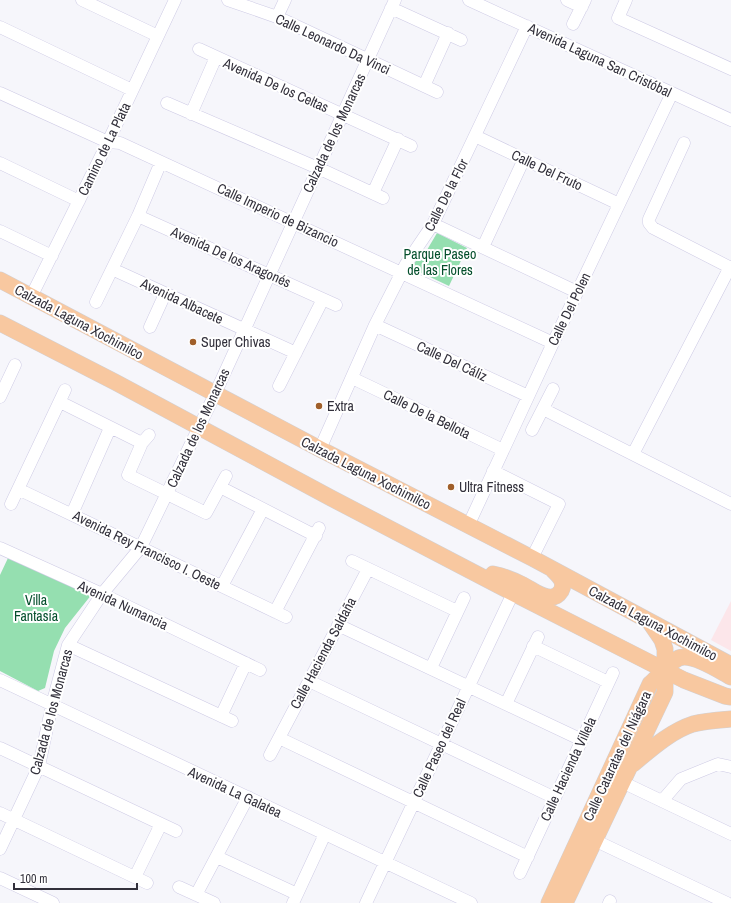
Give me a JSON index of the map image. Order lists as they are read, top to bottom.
{
  "streets": {
    "main road": ["Calzada Laguna Xochimilco", "Calle Cataratas del Niágara"],
    "street": [
      "Calle Leonardo Da Vinci",
      "Avenida Laguna San Cristóbal",
      "Avenida De los Celtas",
      "Calzada de los Monarcas",
      "Camino de La Plata",
      "Calle Del Fruto",
      "Calle De la Flor",
      "Calle Imperio de Bizancio",
      "Avenida De los Aragonés",
      "Avenida Albacete",
      "Calle Del Polen",
      "Calle Del Cáliz",
      "Calle De la Bellota",
      "Avenida Rey Francisco I. Oeste",
      "Avenida Numancia",
      "Calle Hacienda Saldaña",
      "Calle Paseo del Real",
      "Calle Hacienda Villela",
      "Avenida La Galatea"
    ]
  },
  "crossings": [
    ["Calle Leonardo Da Vinci", "Calzada de los Monarcas"],
    ["Avenida Laguna San Cristóbal", "Calle De la Flor"],
    ["Avenida Laguna San Cristóbal", "Calle Del Polen"],
    ["Avenida De los Celtas", "Calzada de los Monarcas"],
    ["Calzada de los Monarcas", "Calle Imperio de Bizancio"],
    ["Calzada de los Monarcas", "Avenida De los Aragonés"],
    ["Calzada de los Monarcas", "Avenida Albacete"],
    ["Calzada de los Monarcas", "Calzada Laguna Xochimilco"],
    ["Calzada de los Monarcas", "Avenida Rey Francisco I. Oeste"],
    ["Calzada de los Monarcas", "Avenida Numancia"],
    ["Calzada de los Monarcas", "Avenida La Galatea"],
    ["Camino de La Plata", "Calle Imperio de Bizancio"],
    ["Camino de La Plata", "Calzada Laguna Xochimilco"],
    ["Calle Del Fruto", "Calle De la Flor"],
    ["Calle Del Fruto", "Calle Del Polen"],
    ["Calle De la Flor", "Calle Imperio de Bizancio"],
    ["Calle De la Flor", "Calzada Laguna Xochimilco"],
    ["Calle De la Flor", "Calle Del Cáliz"],
    ["Calle De la Flor", "Calle De la Bellota"],
    ["Calle Imperio de Bizancio", "Calle Del Polen"],
    ["Calle Del Polen", "Calzada Laguna Xochimilco"],
    ["Calle Del Polen", "Calle Del Cáliz"],
    ["Calle Del Polen", "Calle De la Bellota"],
    ["Calle Paseo del Real", "Avenida La Galatea"]
  ],
  "parks": ["Parque Paseo de las Flores", "Villa Fantasía"],
  "places": ["Super Chivas", "Extra", "Ultra Fitness"],
  "scale_bar": "100 m"
}
